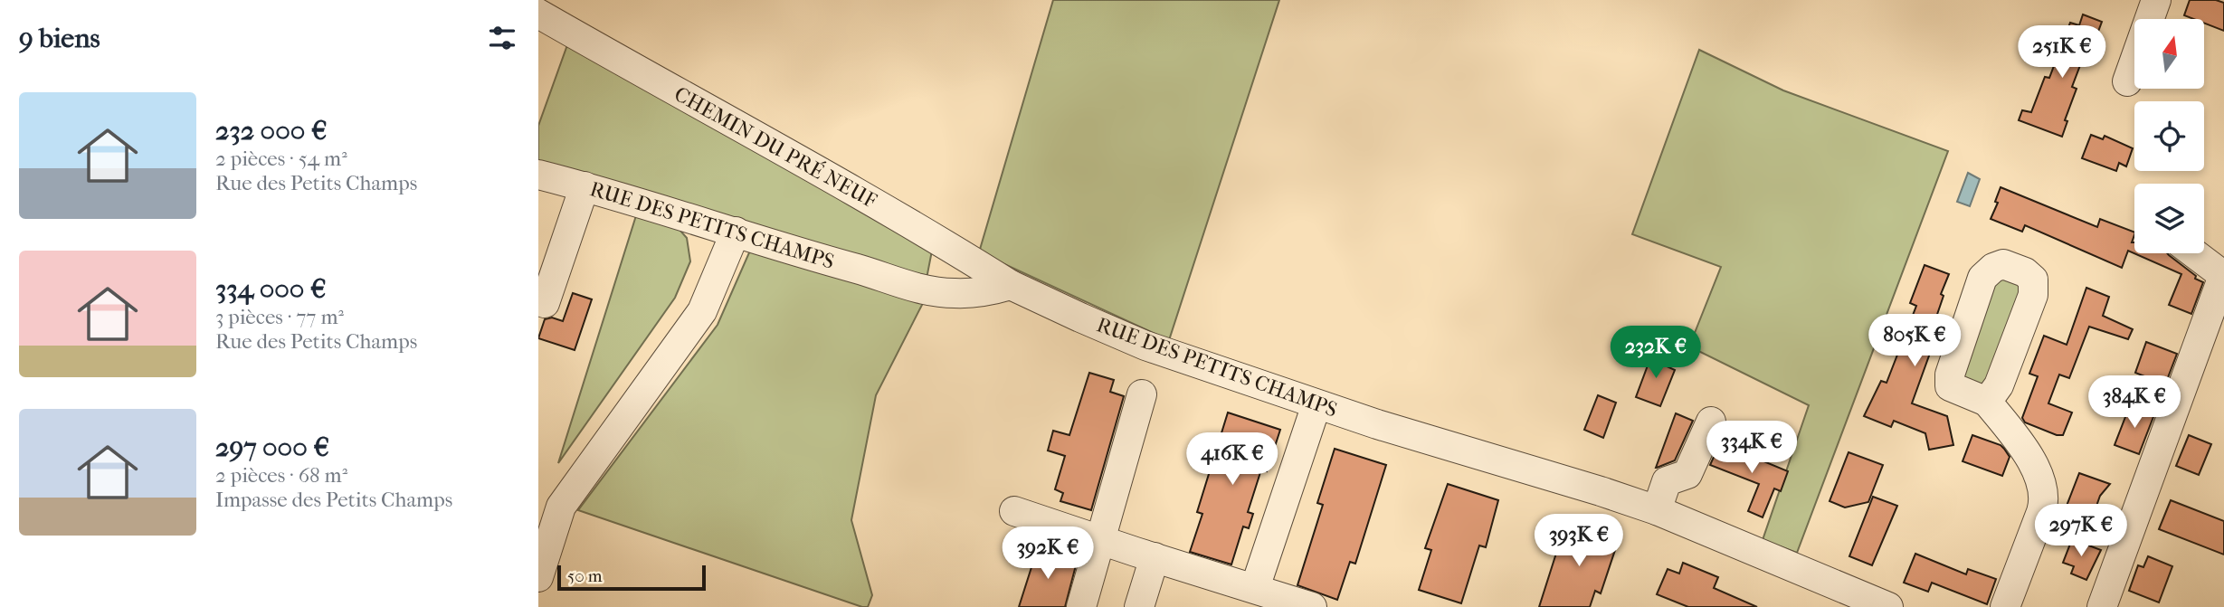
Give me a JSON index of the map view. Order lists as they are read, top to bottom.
{
  "streets": {
    "street": ["CHEMIN DU PRÉ NEUF", "RUE DES PETITS CHAMPS"]
  },
  "crossings": [
    ["CHEMIN DU PRÉ NEUF", "RUE DES PETITS CHAMPS"]
  ],
  "scale_bar": "50 m",
  "north": "top",
  "page": {
    "heading": "9 biens",
    "price": [
      "251K €",
      "805K €",
      "232K €",
      "384K €",
      "334K €",
      "416K €",
      "297K €",
      "393K €",
      "392K €"
    ],
    "list": [
      {
        "name": "232 000 €",
        "note": "2 pièces · 54 m² · Rue des Petits Champs"
      },
      {
        "name": "334 000 €",
        "note": "3 pièces · 77 m² · Rue des Petits Champs"
      },
      {
        "name": "297 000 €",
        "note": "2 pièces · 68 m² · Impasse des Petits Champs"
      }
    ],
    "scale": "50 m"
  }
}
